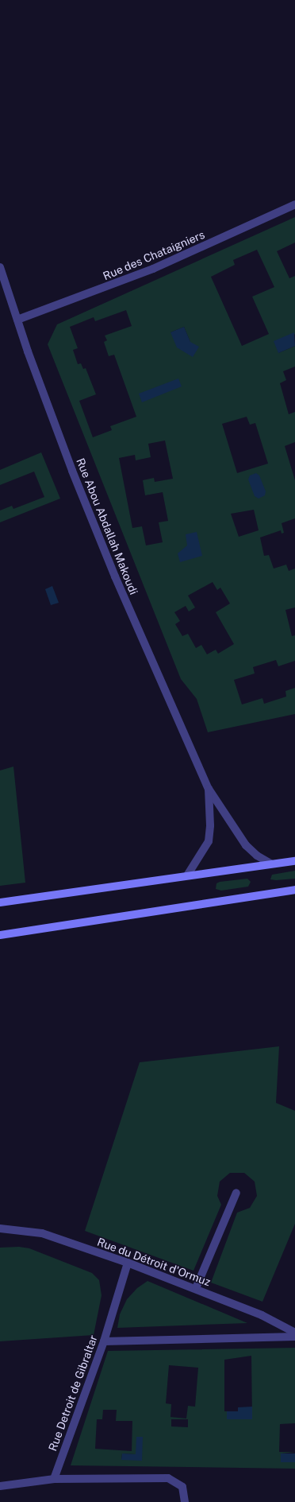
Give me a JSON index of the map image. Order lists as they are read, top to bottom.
{
  "streets": {
    "street": [
      "Rue des Chataigniers",
      "Rue Abou Abdallah Makoudi",
      "Rue du Détroit d'Ormuz",
      "Rue Detroit de Gibraltar"
    ]
  },
  "crossings": [
    ["Rue des Chataigniers", "Rue Abou Abdallah Makoudi"],
    ["Rue du Détroit d'Ormuz", "Rue Detroit de Gibraltar"]
  ]
}
